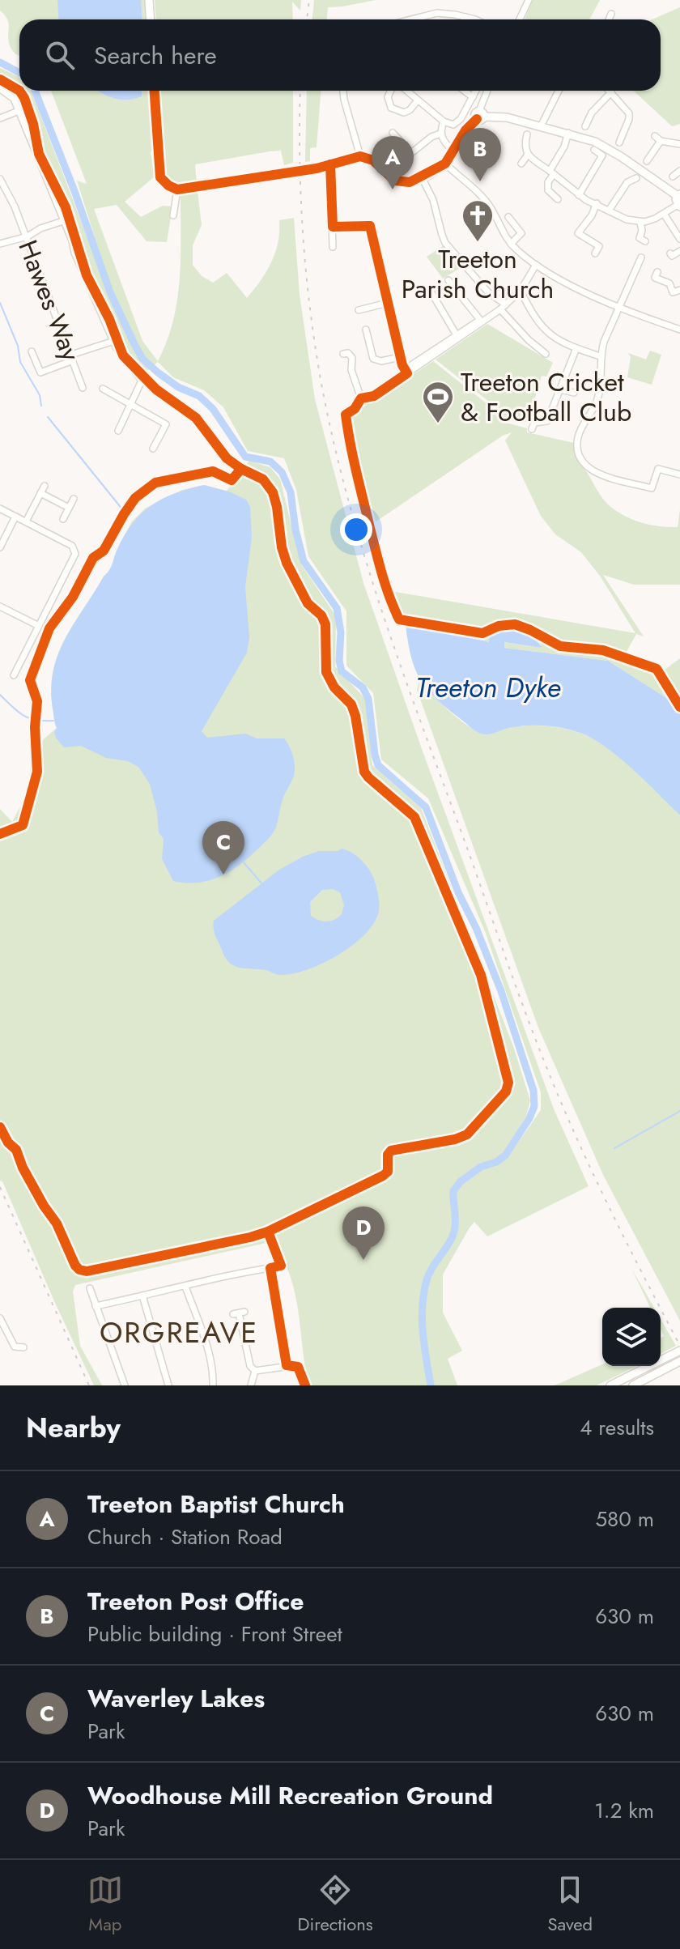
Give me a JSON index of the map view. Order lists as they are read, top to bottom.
{
  "streets": {
    "street": ["Hawes Way"]
  },
  "districts": ["ORGREAVE"],
  "water": ["Treeton Dyke"],
  "places": {
    "church": ["Treeton Parish Church"],
    "sports": ["Treeton Cricket & Football Club"]
  },
  "page": {
    "search": "Search here",
    "pins": [
      "B",
      "A",
      "C",
      "D"
    ],
    "heading": ["Nearby", "4 results"],
    "list": [
      {
        "mark": "A",
        "name": "Treeton Baptist Church",
        "note": "Church · Station Road",
        "value": "580 m"
      },
      {
        "mark": "B",
        "name": "Treeton Post Office",
        "note": "Public building · Front Street",
        "value": "630 m"
      },
      {
        "mark": "C",
        "name": "Waverley Lakes",
        "note": "Park",
        "value": "630 m"
      },
      {
        "mark": "D",
        "name": "Woodhouse Mill Recreation Ground",
        "note": "Park",
        "value": "1.2 km"
      }
    ],
    "nav": ["Map", "Directions", "Saved"]
  }
}
